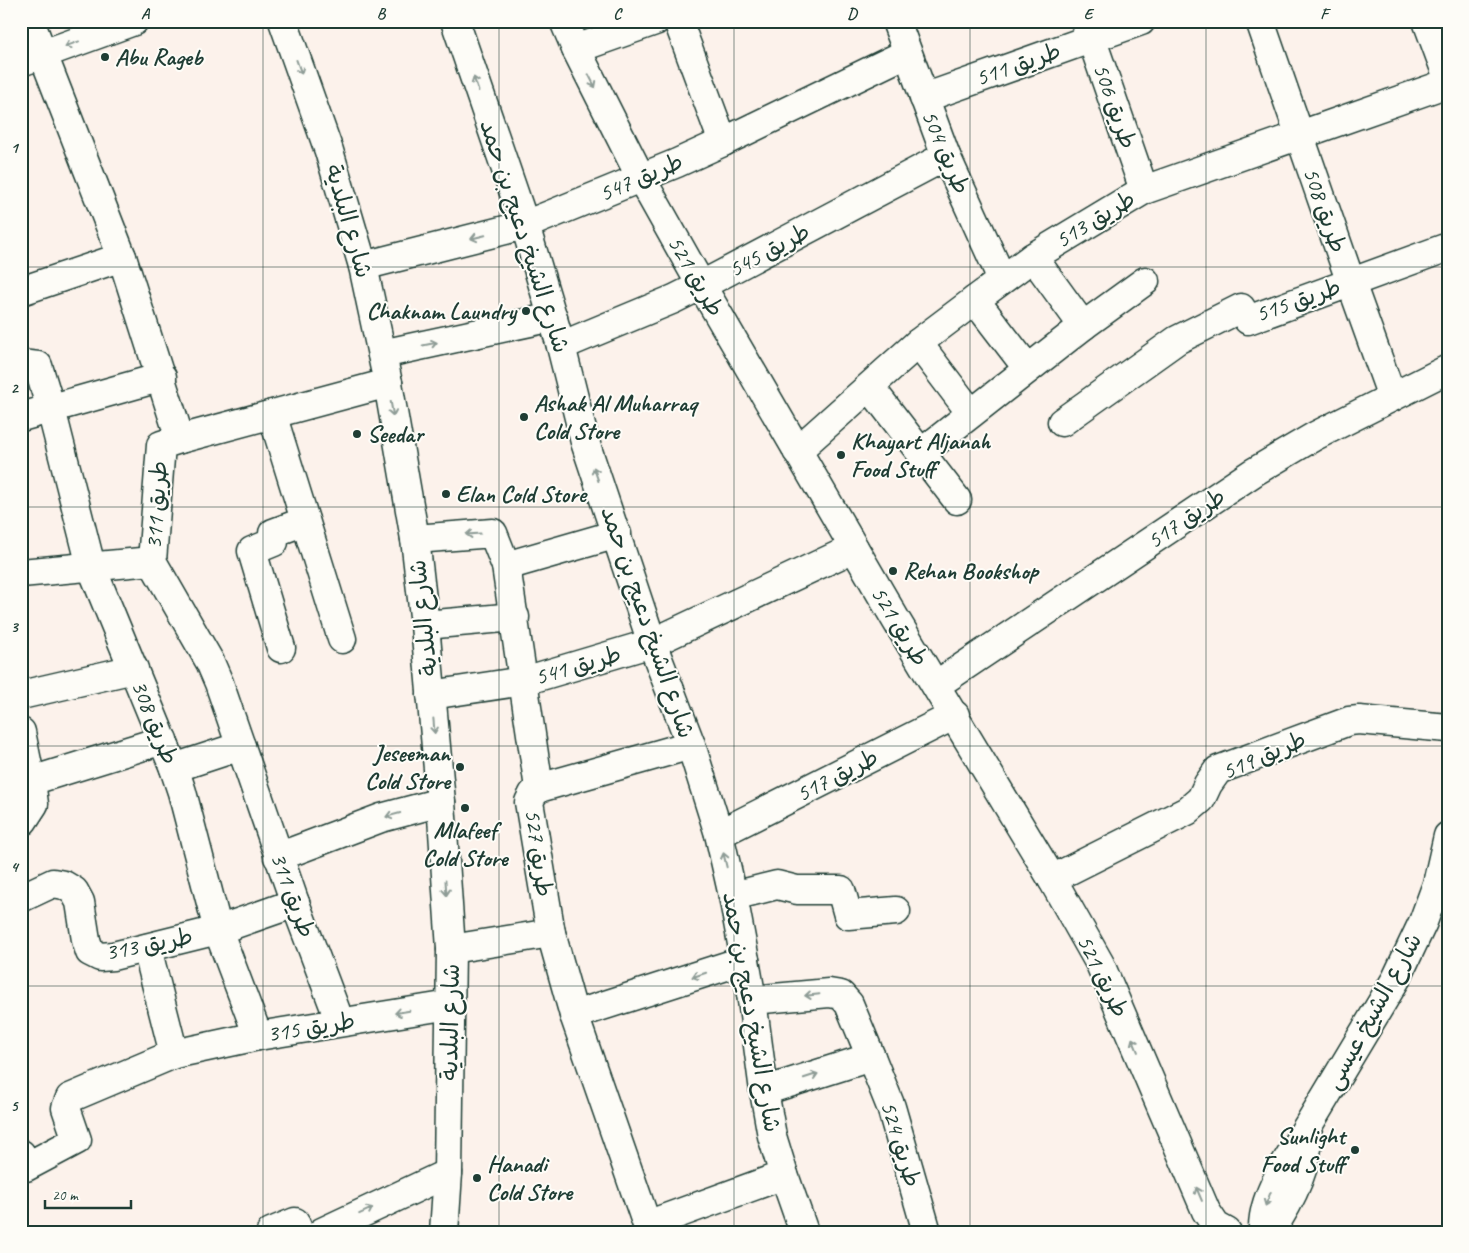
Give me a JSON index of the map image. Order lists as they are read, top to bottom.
{
  "streets": {
    "street": [
      "طريق 511",
      "طريق 506",
      "طريق 504",
      "طريق 547",
      "طريق 508",
      "طريق 513",
      "شارع البلدية",
      "شارع الشيخ دعيج بن حمد",
      "طريق 545",
      "طريق 521",
      "طريق 515",
      "طريق 311",
      "طريق 517",
      "طريق 541",
      "طريق 308",
      "طريق 519",
      "طريق 527",
      "طريق 313",
      "شارع الشيخ عيسى",
      "طريق 315",
      "طريق 524"
    ]
  },
  "crossings": [
    ["طريق 511", "طريق 506"],
    ["طريق 511", "طريق 504"],
    ["طريق 506", "طريق 513"],
    ["طريق 504", "طريق 547"],
    ["طريق 504", "طريق 513"],
    ["طريق 504", "طريق 545"],
    ["طريق 547", "شارع البلدية"],
    ["طريق 547", "شارع الشيخ دعيج بن حمد"],
    ["طريق 547", "طريق 521"],
    ["طريق 508", "طريق 513"],
    ["طريق 508", "طريق 515"],
    ["طريق 508", "طريق 517"],
    ["طريق 513", "طريق 521"],
    ["شارع البلدية", "طريق 541"],
    ["شارع البلدية", "طريق 315"],
    ["شارع الشيخ دعيج بن حمد", "طريق 545"],
    ["شارع الشيخ دعيج بن حمد", "طريق 517"],
    ["شارع الشيخ دعيج بن حمد", "طريق 541"],
    ["شارع الشيخ دعيج بن حمد", "طريق 527"],
    ["شارع الشيخ دعيج بن حمد", "طريق 524"],
    ["طريق 545", "طريق 521"],
    ["طريق 521", "طريق 517"],
    ["طريق 521", "طريق 541"],
    ["طريق 521", "طريق 519"],
    ["طريق 311", "طريق 313"],
    ["طريق 311", "طريق 315"],
    ["طريق 308", "طريق 313"],
    ["طريق 308", "طريق 315"]
  ],
  "one_way": ["شارع الشيخ دعيج بن حمد", "طريق 524"],
  "places": [
    "Abu Rageb",
    "Chaknam Laundry",
    "Ashak Al Muharraq Cold Store",
    "Seedar",
    "Khayart Aljanah Food Stuff",
    "Elan Cold Store",
    "Rehan Bookshop",
    "Jeseeman Cold Store",
    "Mlafeef Cold Store",
    "Sunlight Food Stuff",
    "Hanadi Cold Store"
  ],
  "scale_bar": "20 m",
  "grid": {
    "columns": [
      "A",
      "B",
      "C",
      "D",
      "E",
      "F"
    ],
    "rows": [
      "1",
      "2",
      "3",
      "4",
      "5"
    ]
  }
}
